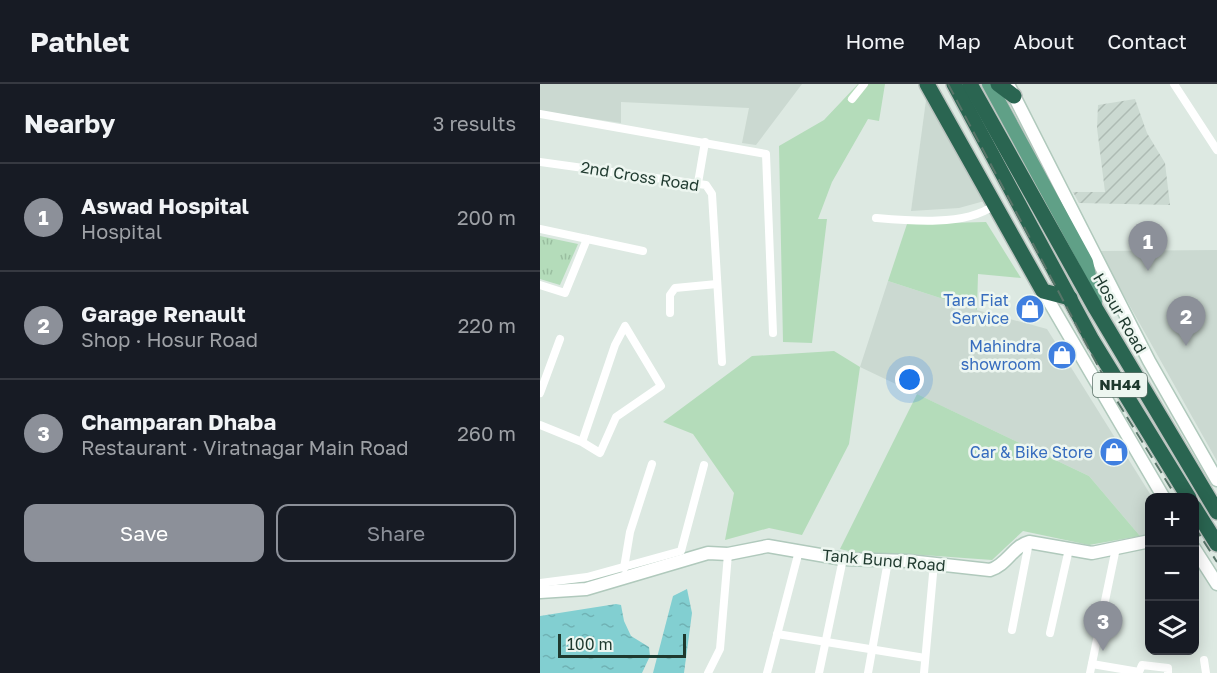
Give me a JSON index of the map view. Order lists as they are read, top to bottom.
{
  "streets": {
    "highway": ["Hosur Road", "NH44"],
    "street": ["2nd Cross Road", "Tank Bund Road"]
  },
  "places": {
    "shop": ["Tara Fiat Service", "Mahindra showroom", "Car & Bike Store"]
  },
  "scale_bar": "100 m",
  "page": {
    "header": "Pathlet",
    "nav": [
      "Home",
      "Map",
      "About",
      "Contact"
    ],
    "heading": ["Nearby", "3 results"],
    "list": [
      {
        "mark": "1",
        "name": "Aswad Hospital",
        "note": "Hospital",
        "value": "200 m"
      },
      {
        "mark": "2",
        "name": "Garage Renault",
        "note": "Shop · Hosur Road",
        "value": "220 m"
      },
      {
        "mark": "3",
        "name": "Champaran Dhaba",
        "note": "Restaurant · Viratnagar Main Road",
        "value": "260 m"
      }
    ],
    "pins": ["1", "2", "3"],
    "buttons": ["Save", "Share"],
    "map_buttons": ["+", "−"],
    "scale": "100 m"
  }
}
